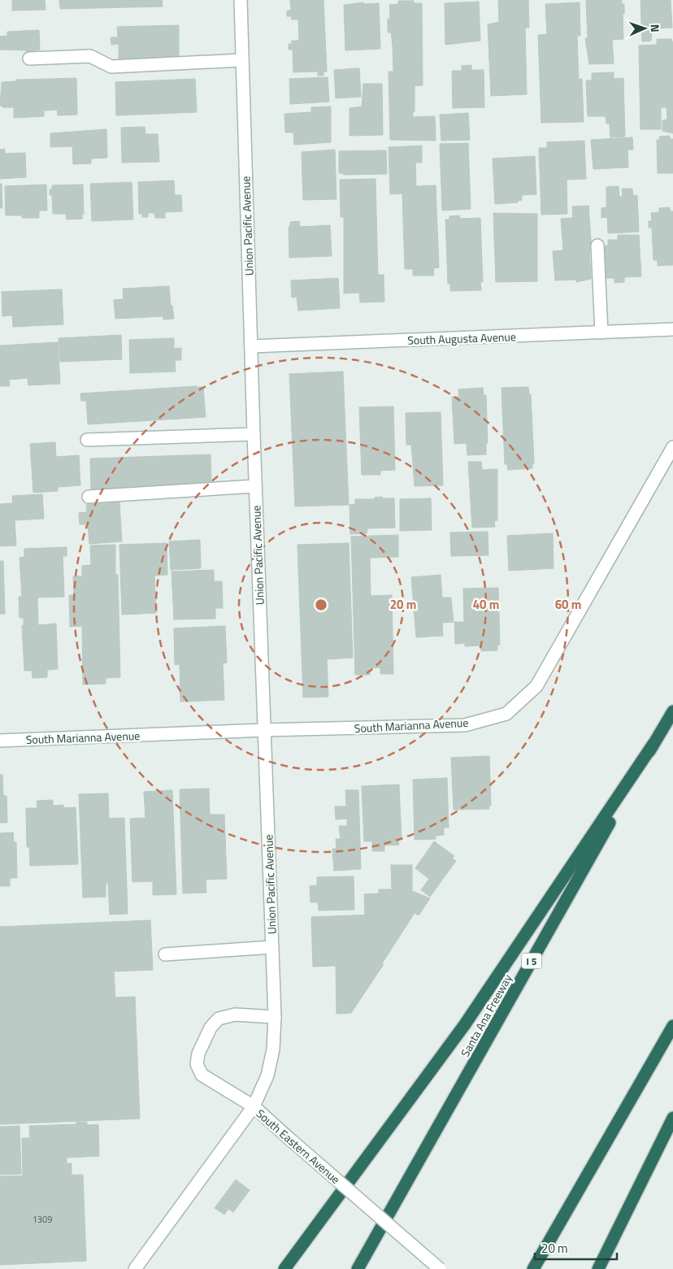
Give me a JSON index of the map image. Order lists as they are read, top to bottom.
{
  "streets": {
    "highway": ["I 5", "Santa Ana Freeway"],
    "street": [
      "Union Pacific Avenue",
      "South Augusta Avenue",
      "South Marianna Avenue",
      "South Eastern Avenue"
    ]
  },
  "crossings": [
    ["Union Pacific Avenue", "South Augusta Avenue"],
    ["Union Pacific Avenue", "South Marianna Avenue"],
    ["Union Pacific Avenue", "South Eastern Avenue"]
  ],
  "house_numbers": ["1309"],
  "scale_bar": "20 m",
  "north": "right",
  "rings": ["20 m", "40 m", "60 m"]
}
